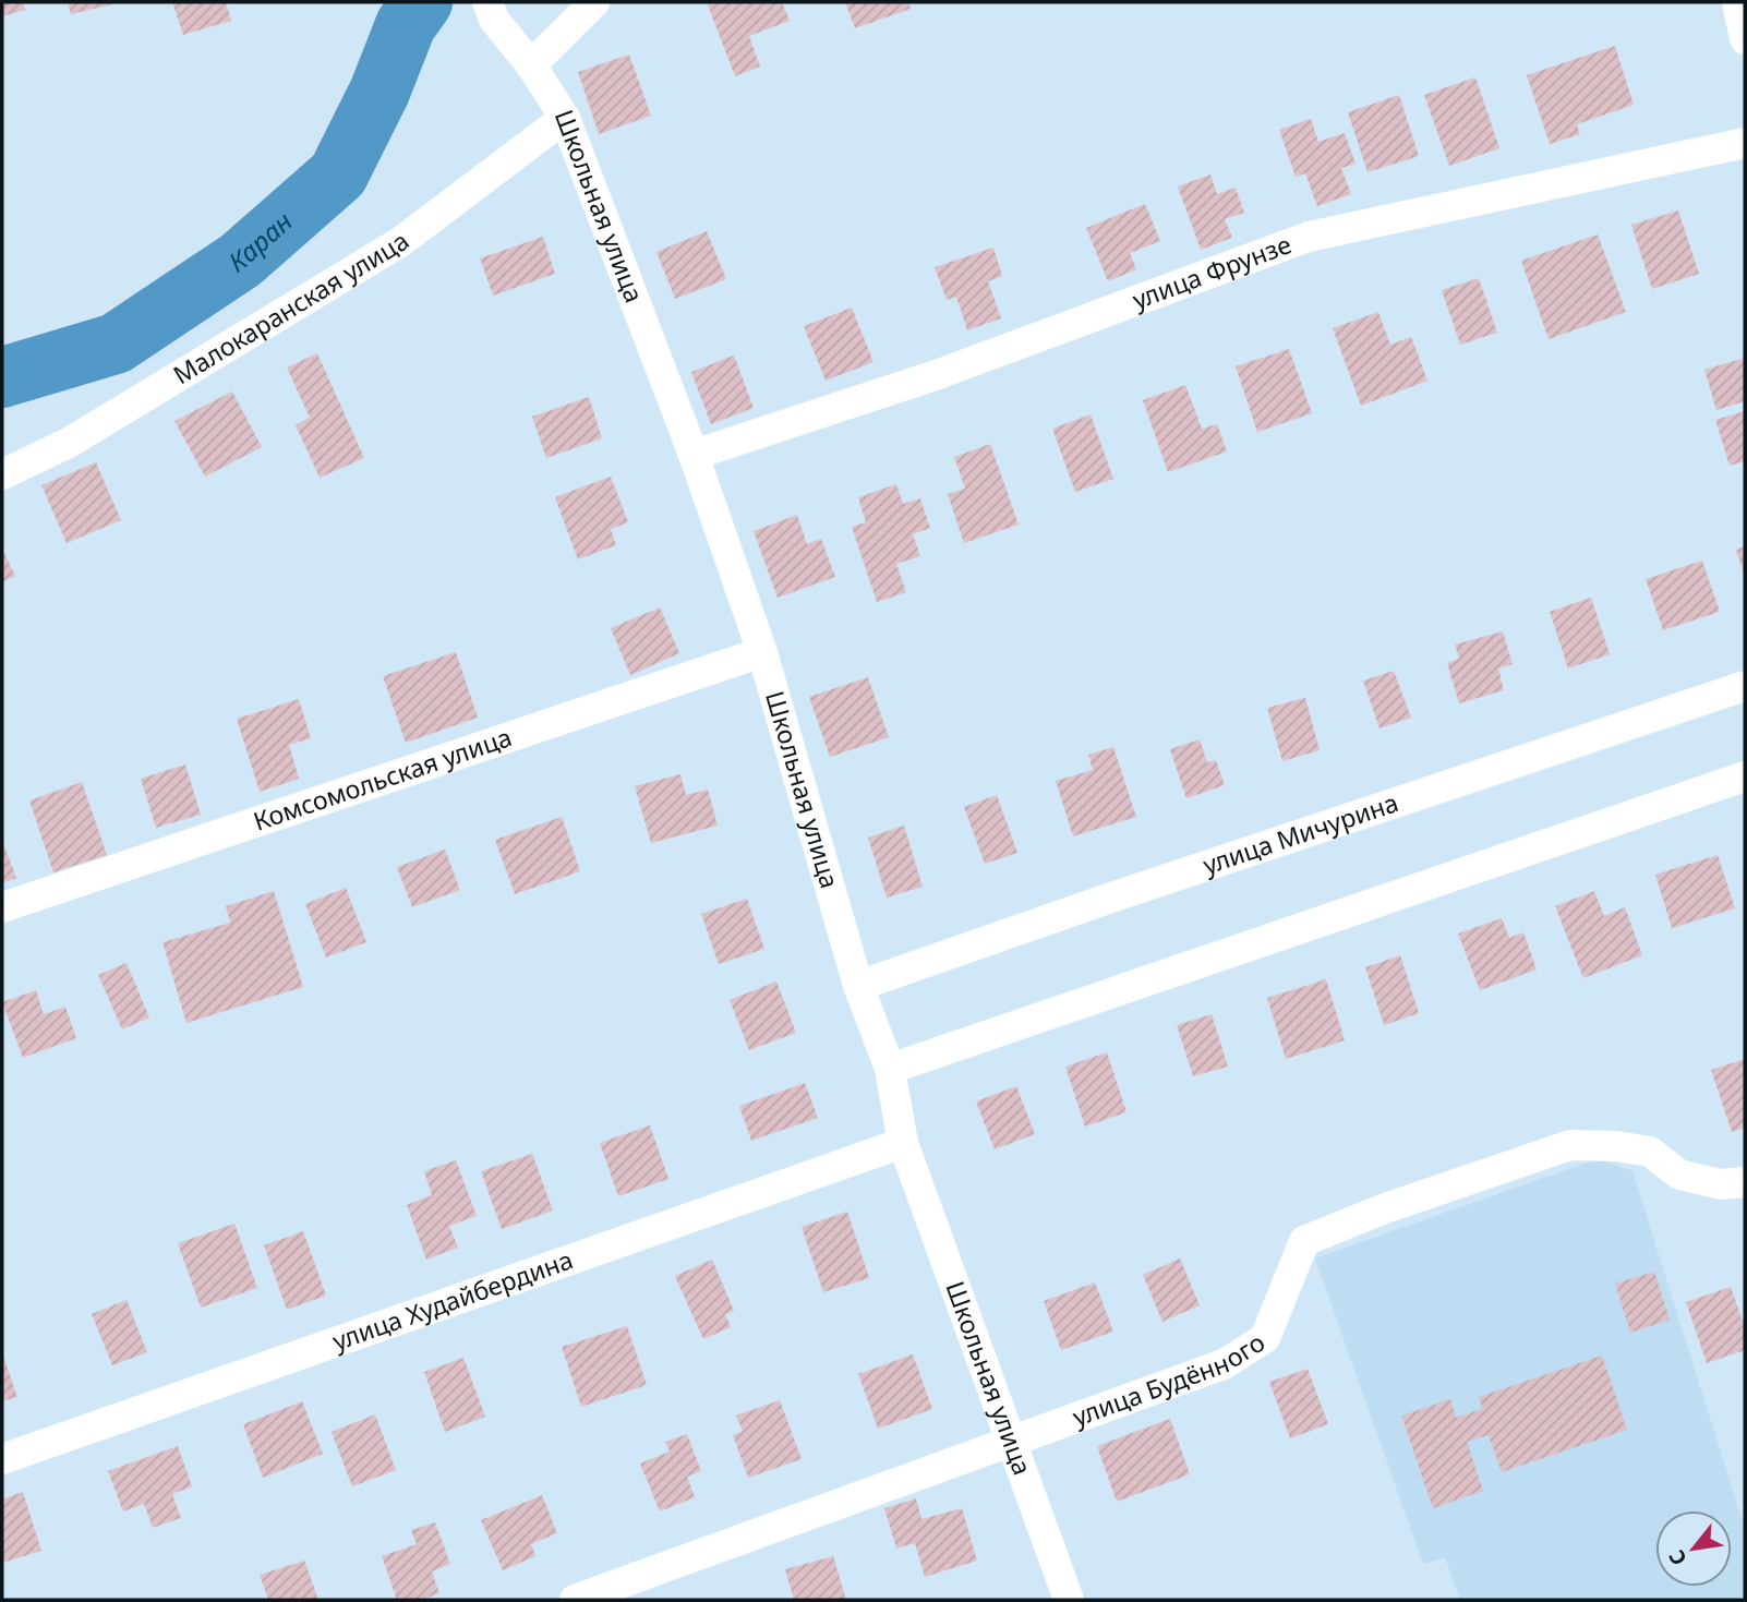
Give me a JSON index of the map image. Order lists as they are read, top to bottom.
{
  "streets": {
    "street": [
      "Школьная улица",
      "улица Фрунзе",
      "Малокаранская улица",
      "Комсомольская улица",
      "улица Мичурина",
      "улица Худайбердина",
      "улица Будённого"
    ]
  },
  "crossings": [
    ["Школьная улица", "улица Фрунзе"],
    ["Школьная улица", "Малокаранская улица"],
    ["Школьная улица", "Комсомольская улица"],
    ["Школьная улица", "улица Мичурина"],
    ["Школьная улица", "улица Худайбердина"],
    ["Школьная улица", "улица Будённого"]
  ],
  "water": ["Каран"],
  "north": "bottom left"
}
